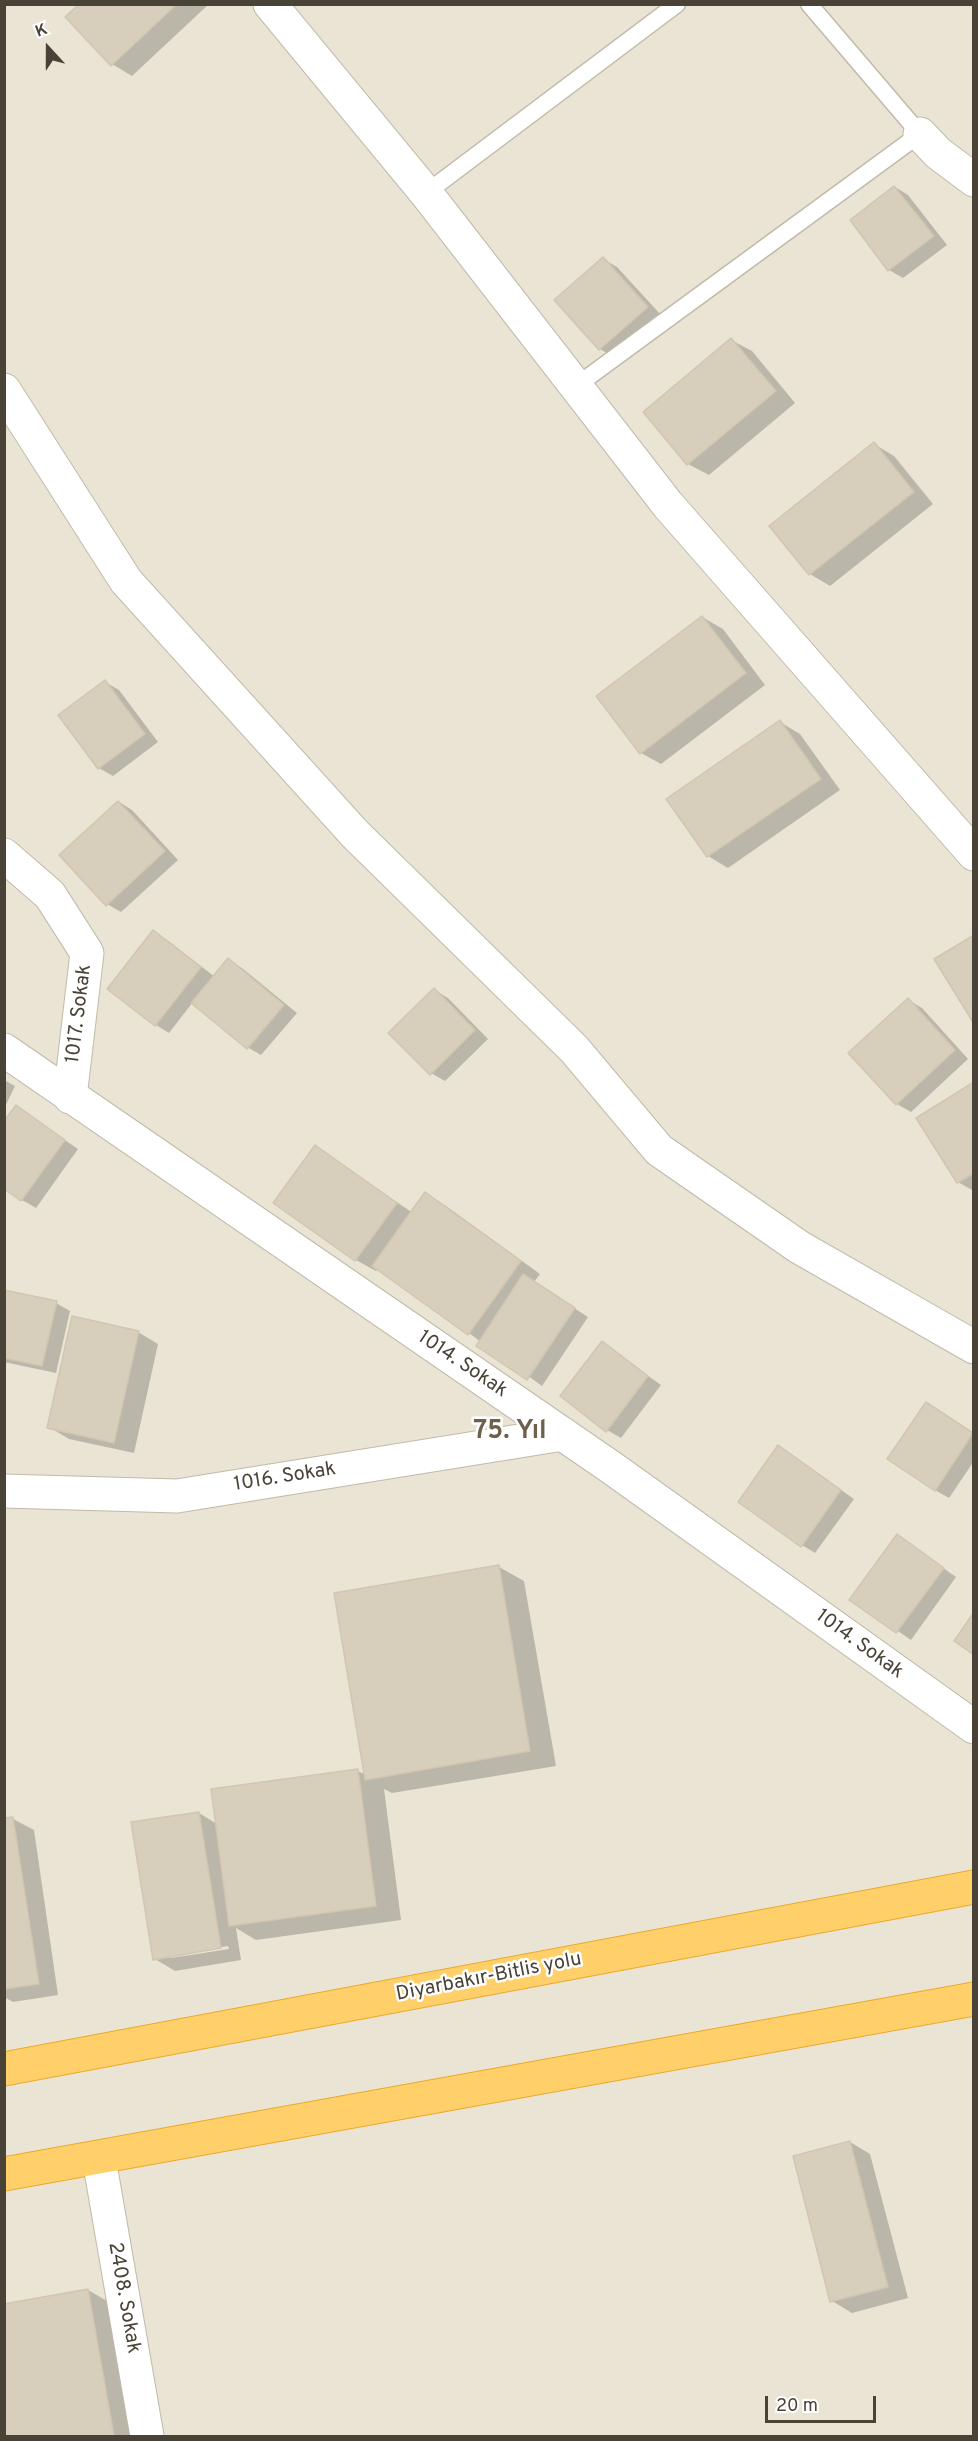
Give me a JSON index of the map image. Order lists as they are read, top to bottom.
{
  "streets": {
    "highway": ["Diyarbakır-Bitlis yolu"],
    "street": [
      "1017. Sokak",
      "1014. Sokak",
      "1016. Sokak",
      "2408. Sokak"
    ]
  },
  "crossings": [
    ["1017. Sokak", "1014. Sokak"],
    ["1014. Sokak", "1016. Sokak"]
  ],
  "districts": ["75. Yıl"],
  "scale_bar": "20 m",
  "north": "top"
}
